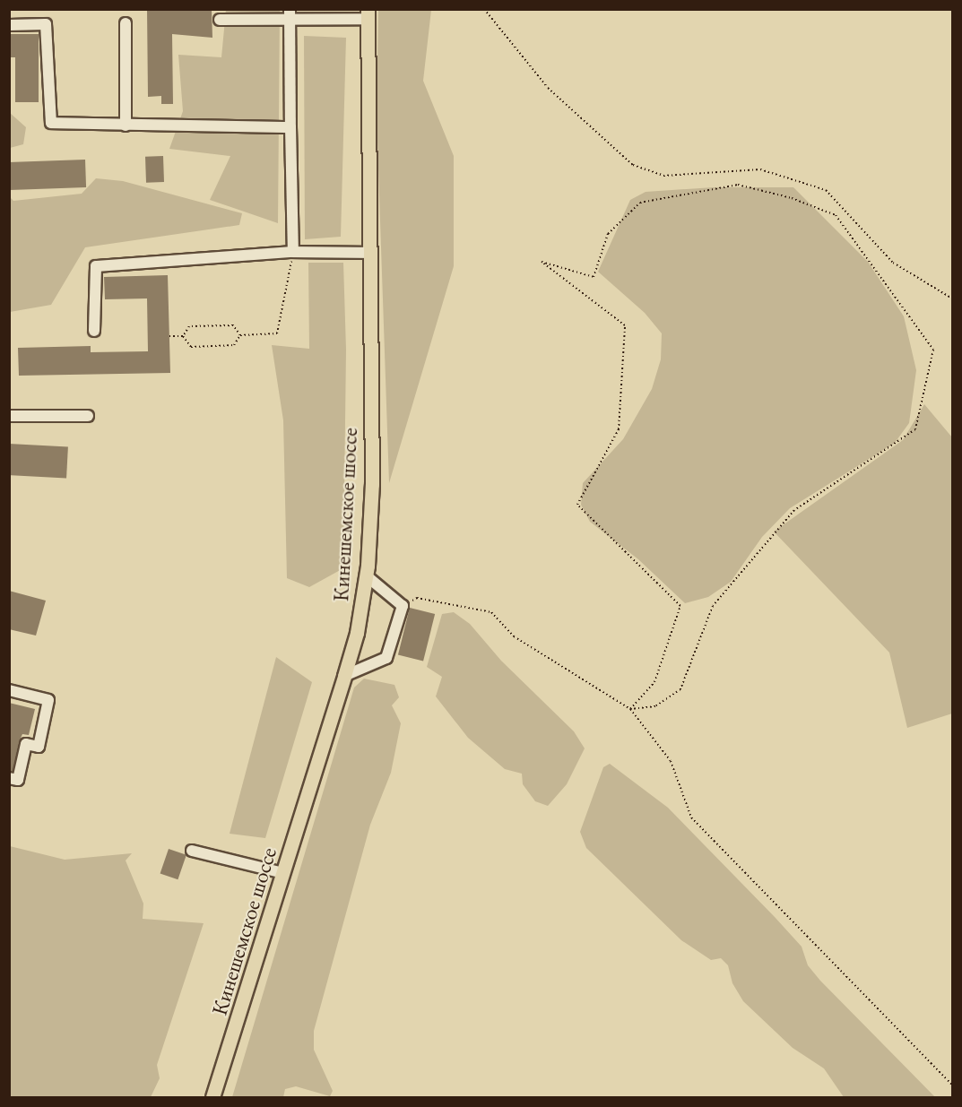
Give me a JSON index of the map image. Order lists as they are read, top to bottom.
{
  "streets": {
    "main road": ["Кинешемское шоссе"]
  }
}
